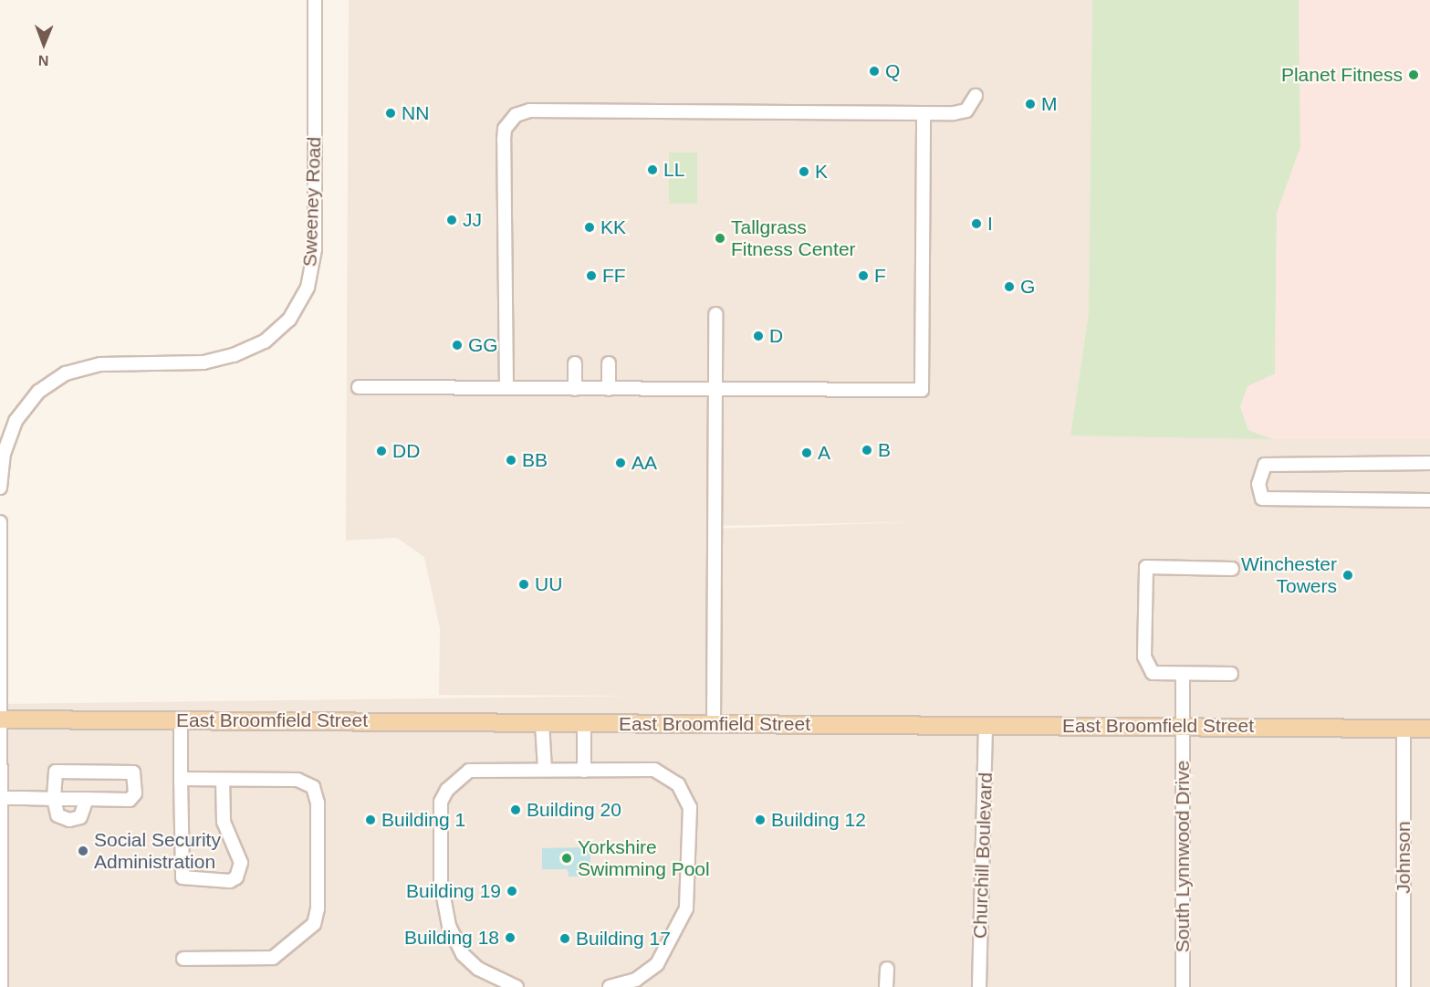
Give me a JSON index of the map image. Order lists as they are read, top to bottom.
{
  "streets": {
    "main road": ["East Broomfield Street"],
    "street": [
      "Sweeney Road",
      "Churchill Boulevard",
      "South Lynnwood Drive",
      "Johnson"
    ]
  },
  "crossings": [
    ["East Broomfield Street", "Churchill Boulevard"],
    ["East Broomfield Street", "South Lynnwood Drive"],
    ["East Broomfield Street", "Johnson"]
  ],
  "places": [
    "Q",
    "Planet Fitness",
    "M",
    "NN",
    "LL",
    "K",
    "JJ",
    "I",
    "KK",
    "Tallgrass Fitness Center",
    "FF",
    "F",
    "G",
    "D",
    "GG",
    "B",
    "DD",
    "A",
    "BB",
    "AA",
    "Winchester Towers",
    "UU",
    "Building 20",
    "Building 1",
    "Building 12",
    "Social Security Administration",
    "Yorkshire Swimming Pool",
    "Building 19",
    "Building 18",
    "Building 17"
  ],
  "north": "bottom"
}
